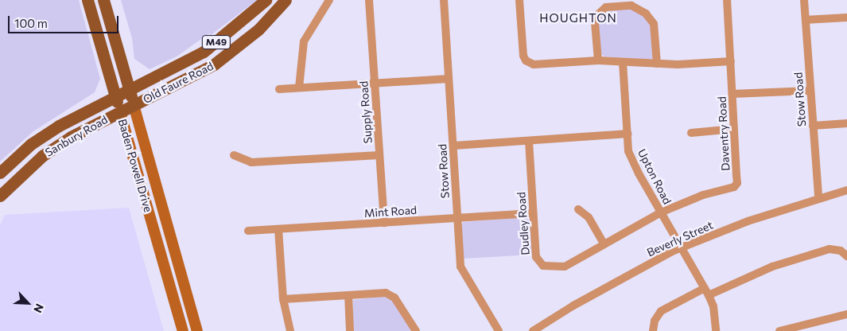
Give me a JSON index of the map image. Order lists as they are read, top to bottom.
{
  "streets": {
    "main road": [
      "M49",
      "Old Faure Road",
      "Sanbury Road",
      "Baden Powell Drive"
    ],
    "street": [
      "Stow Road",
      "Supply Road",
      "Daventry Road",
      "Upton Road",
      "Mint Road",
      "Dudley Road",
      "Beverly Street"
    ]
  },
  "crossings": [
    ["Old Faure Road", "Sanbury Road"],
    ["Old Faure Road", "Baden Powell Drive"],
    ["Stow Road", "Mint Road"],
    ["Stow Road", "Beverly Street"],
    ["Supply Road", "Mint Road"],
    ["Daventry Road", "Upton Road"],
    ["Daventry Road", "Dudley Road"],
    ["Sanbury Road", "Baden Powell Drive"],
    ["Upton Road", "Dudley Road"],
    ["Upton Road", "Beverly Street"],
    ["Mint Road", "Dudley Road"]
  ],
  "districts": ["HOUGHTON"],
  "scale_bar": "100 m",
  "north": "bottom right"
}
